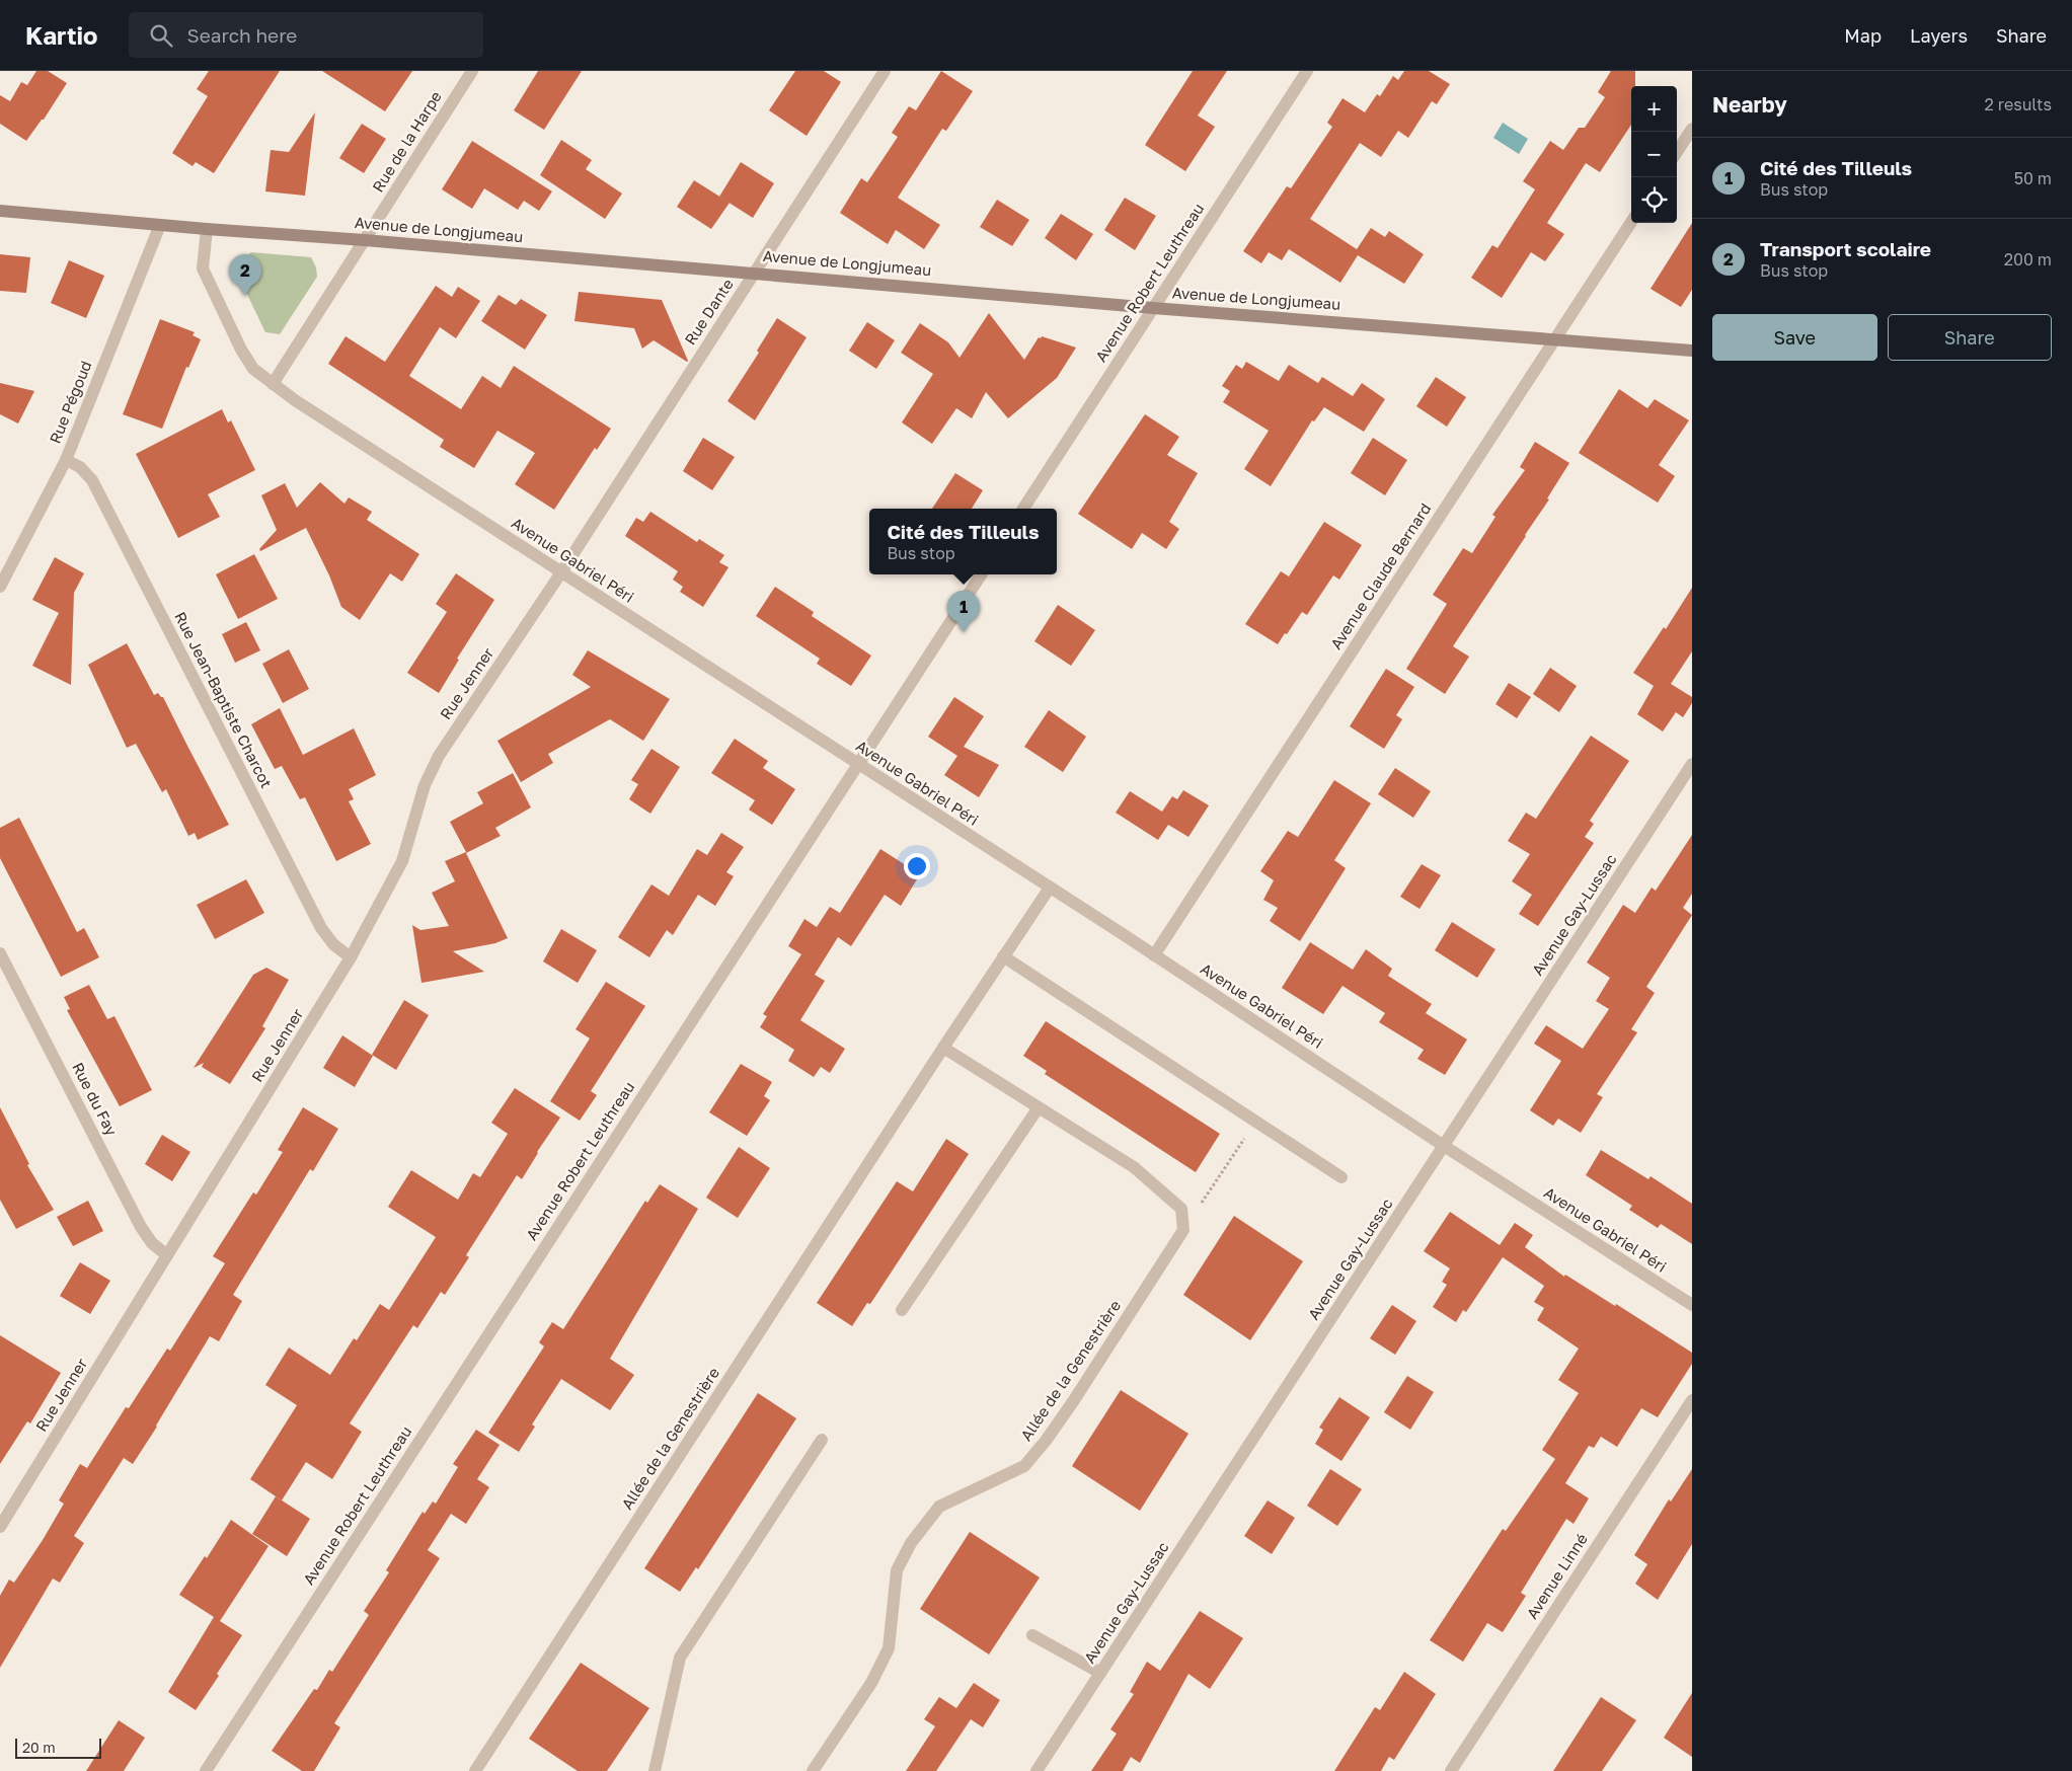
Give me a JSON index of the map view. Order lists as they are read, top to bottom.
{
  "streets": {
    "street": [
      "Rue de la Harpe",
      "Avenue de Longjumeau",
      "Avenue Robert Leuthreau",
      "Rue Dante",
      "Rue Pégoud",
      "Avenue Gabriel Péri",
      "Avenue Claude Bernard",
      "Rue Jenner",
      "Rue Jean-Baptiste Charcot",
      "Avenue Gay-Lussac",
      "Rue du Fay",
      "Allée de la Genestrière",
      "Avenue Linné"
    ]
  },
  "crossings": [
    ["Rue de la Harpe", "Avenue de Longjumeau"],
    ["Rue de la Harpe", "Avenue Gabriel Péri"],
    ["Avenue de Longjumeau", "Avenue Robert Leuthreau"],
    ["Avenue de Longjumeau", "Rue Dante"],
    ["Avenue de Longjumeau", "Rue Pégoud"],
    ["Avenue de Longjumeau", "Avenue Gabriel Péri"],
    ["Avenue de Longjumeau", "Avenue Claude Bernard"],
    ["Avenue Robert Leuthreau", "Avenue Gabriel Péri"],
    ["Rue Dante", "Avenue Gabriel Péri"],
    ["Rue Dante", "Rue Jenner"],
    ["Rue Pégoud", "Rue Jean-Baptiste Charcot"],
    ["Avenue Gabriel Péri", "Avenue Claude Bernard"],
    ["Avenue Gabriel Péri", "Rue Jenner"],
    ["Avenue Gabriel Péri", "Avenue Gay-Lussac"],
    ["Avenue Gabriel Péri", "Allée de la Genestrière"],
    ["Rue Jenner", "Rue Jean-Baptiste Charcot"],
    ["Rue Jenner", "Rue du Fay"]
  ],
  "scale_bar": "20 m",
  "page": {
    "header": "Kartio",
    "search": "Search here",
    "nav": ["Map", "Layers", "Share"],
    "heading": ["Nearby", "2 results"],
    "map_buttons": ["+", "−"],
    "list": [
      {
        "mark": "1",
        "name": "Cité des Tilleuls",
        "note": "Bus stop",
        "value": "50 m"
      },
      {
        "mark": "2",
        "name": "Transport scolaire",
        "note": "Bus stop",
        "value": "200 m"
      }
    ],
    "pins": ["2", "1"],
    "buttons": ["Save", "Share"],
    "popup": ["Cité des Tilleuls", "Bus stop"],
    "scale": "20 m"
  }
}
